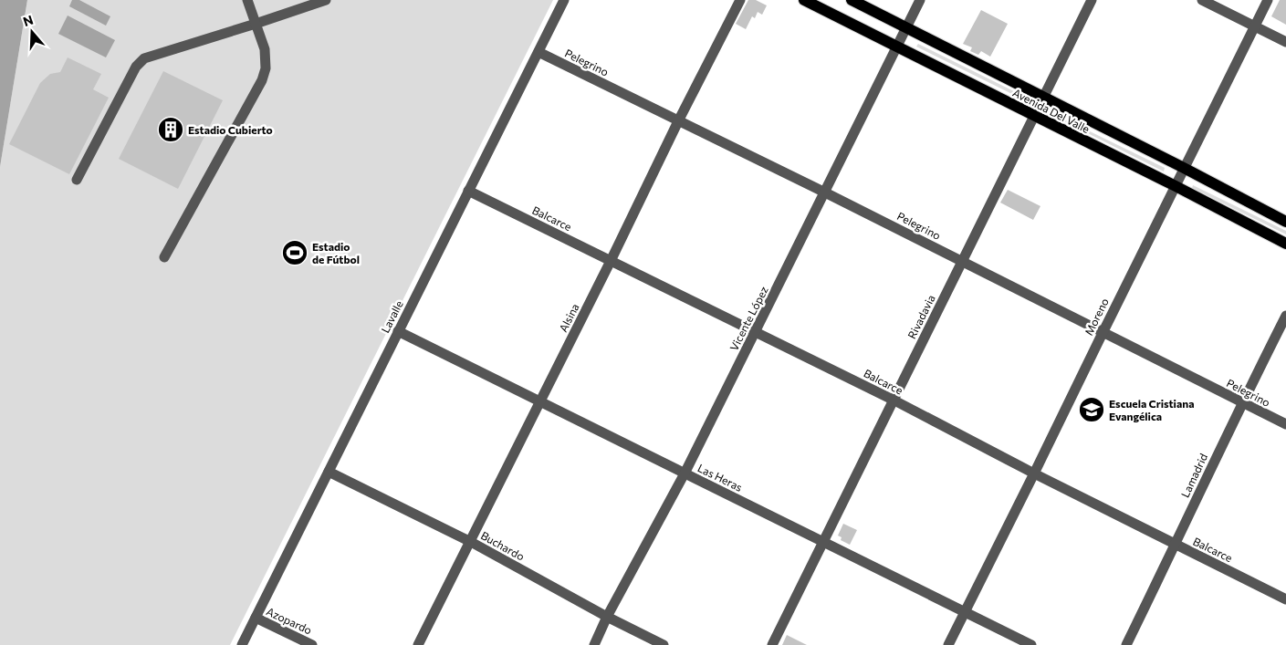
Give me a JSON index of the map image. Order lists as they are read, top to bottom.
{
  "streets": {
    "main road": ["Avenida Del Valle"],
    "street": [
      "Pelegrino",
      "Balcarce",
      "Lavalle",
      "Rivadavia",
      "Moreno",
      "Alsina",
      "Vicente López",
      "Lamadrid",
      "Las Heras",
      "Buchardo",
      "Azopardo"
    ]
  },
  "crossings": [
    ["Pelegrino", "Lavalle"],
    ["Pelegrino", "Rivadavia"],
    ["Pelegrino", "Moreno"],
    ["Pelegrino", "Alsina"],
    ["Pelegrino", "Vicente López"],
    ["Pelegrino", "Lamadrid"],
    ["Avenida Del Valle", "Rivadavia"],
    ["Avenida Del Valle", "Moreno"],
    ["Avenida Del Valle", "Vicente López"],
    ["Balcarce", "Lavalle"],
    ["Balcarce", "Rivadavia"],
    ["Balcarce", "Moreno"],
    ["Balcarce", "Alsina"],
    ["Balcarce", "Vicente López"],
    ["Balcarce", "Lamadrid"],
    ["Lavalle", "Las Heras"],
    ["Lavalle", "Buchardo"],
    ["Lavalle", "Azopardo"],
    ["Rivadavia", "Las Heras"],
    ["Moreno", "Las Heras"],
    ["Alsina", "Las Heras"],
    ["Alsina", "Buchardo"],
    ["Vicente López", "Las Heras"],
    ["Vicente López", "Buchardo"]
  ],
  "places": {
    "building": ["Estadio Cubierto"],
    "sports": ["Estadio de Fútbol"],
    "school or university": ["Escuela Cristiana Evangélica"]
  },
  "north": "top"
}
